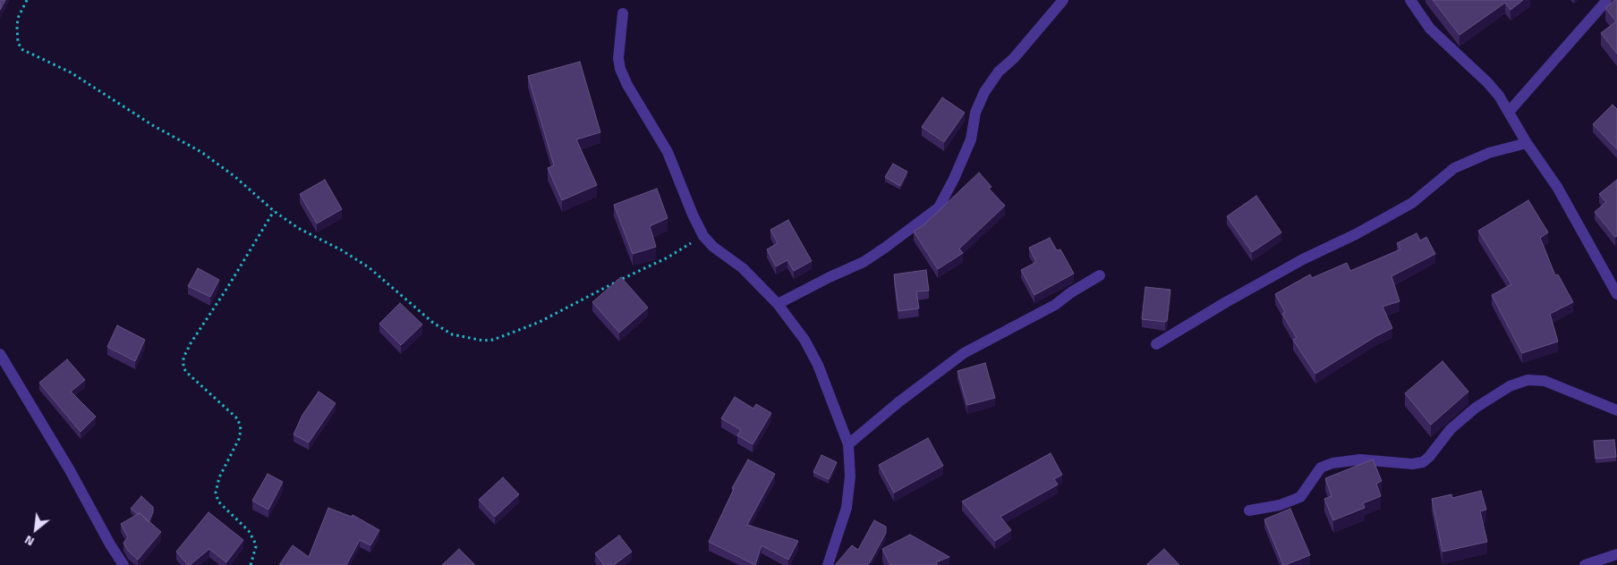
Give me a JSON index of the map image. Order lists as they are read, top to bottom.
{
  "north": "bottom left"
}
